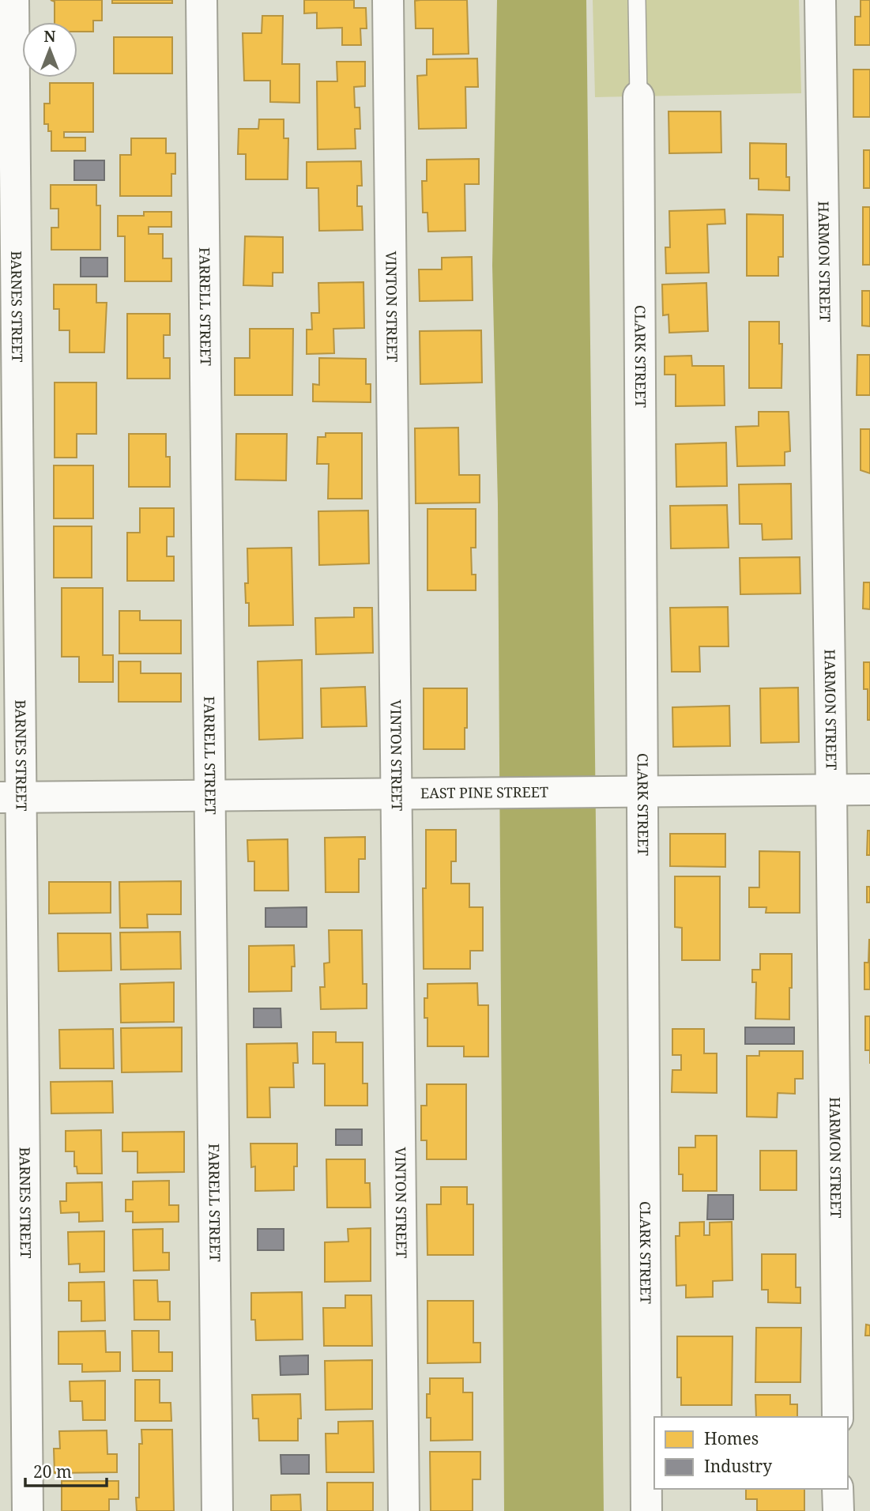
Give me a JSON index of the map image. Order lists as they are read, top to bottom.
{
  "streets": {
    "street": [
      "HARMON STREET",
      "BARNES STREET",
      "FARRELL STREET",
      "VINTON STREET",
      "CLARK STREET",
      "EAST PINE STREET"
    ]
  },
  "crossings": [
    ["HARMON STREET", "EAST PINE STREET"],
    ["BARNES STREET", "EAST PINE STREET"],
    ["FARRELL STREET", "EAST PINE STREET"],
    ["VINTON STREET", "EAST PINE STREET"],
    ["CLARK STREET", "EAST PINE STREET"]
  ],
  "legend": ["Homes", "Industry"],
  "scale_bar": "20 m",
  "north": "top"
}
